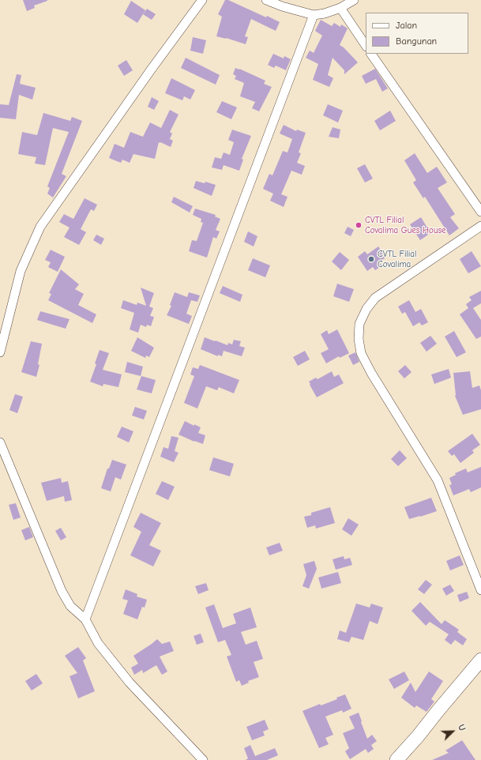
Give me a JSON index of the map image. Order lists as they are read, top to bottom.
{
  "places": ["CVTL Filial Covalima Gues House", "CVTL Filial Covalima"],
  "legend": ["Jalan", "Bangunan"],
  "north": "top right"
}
